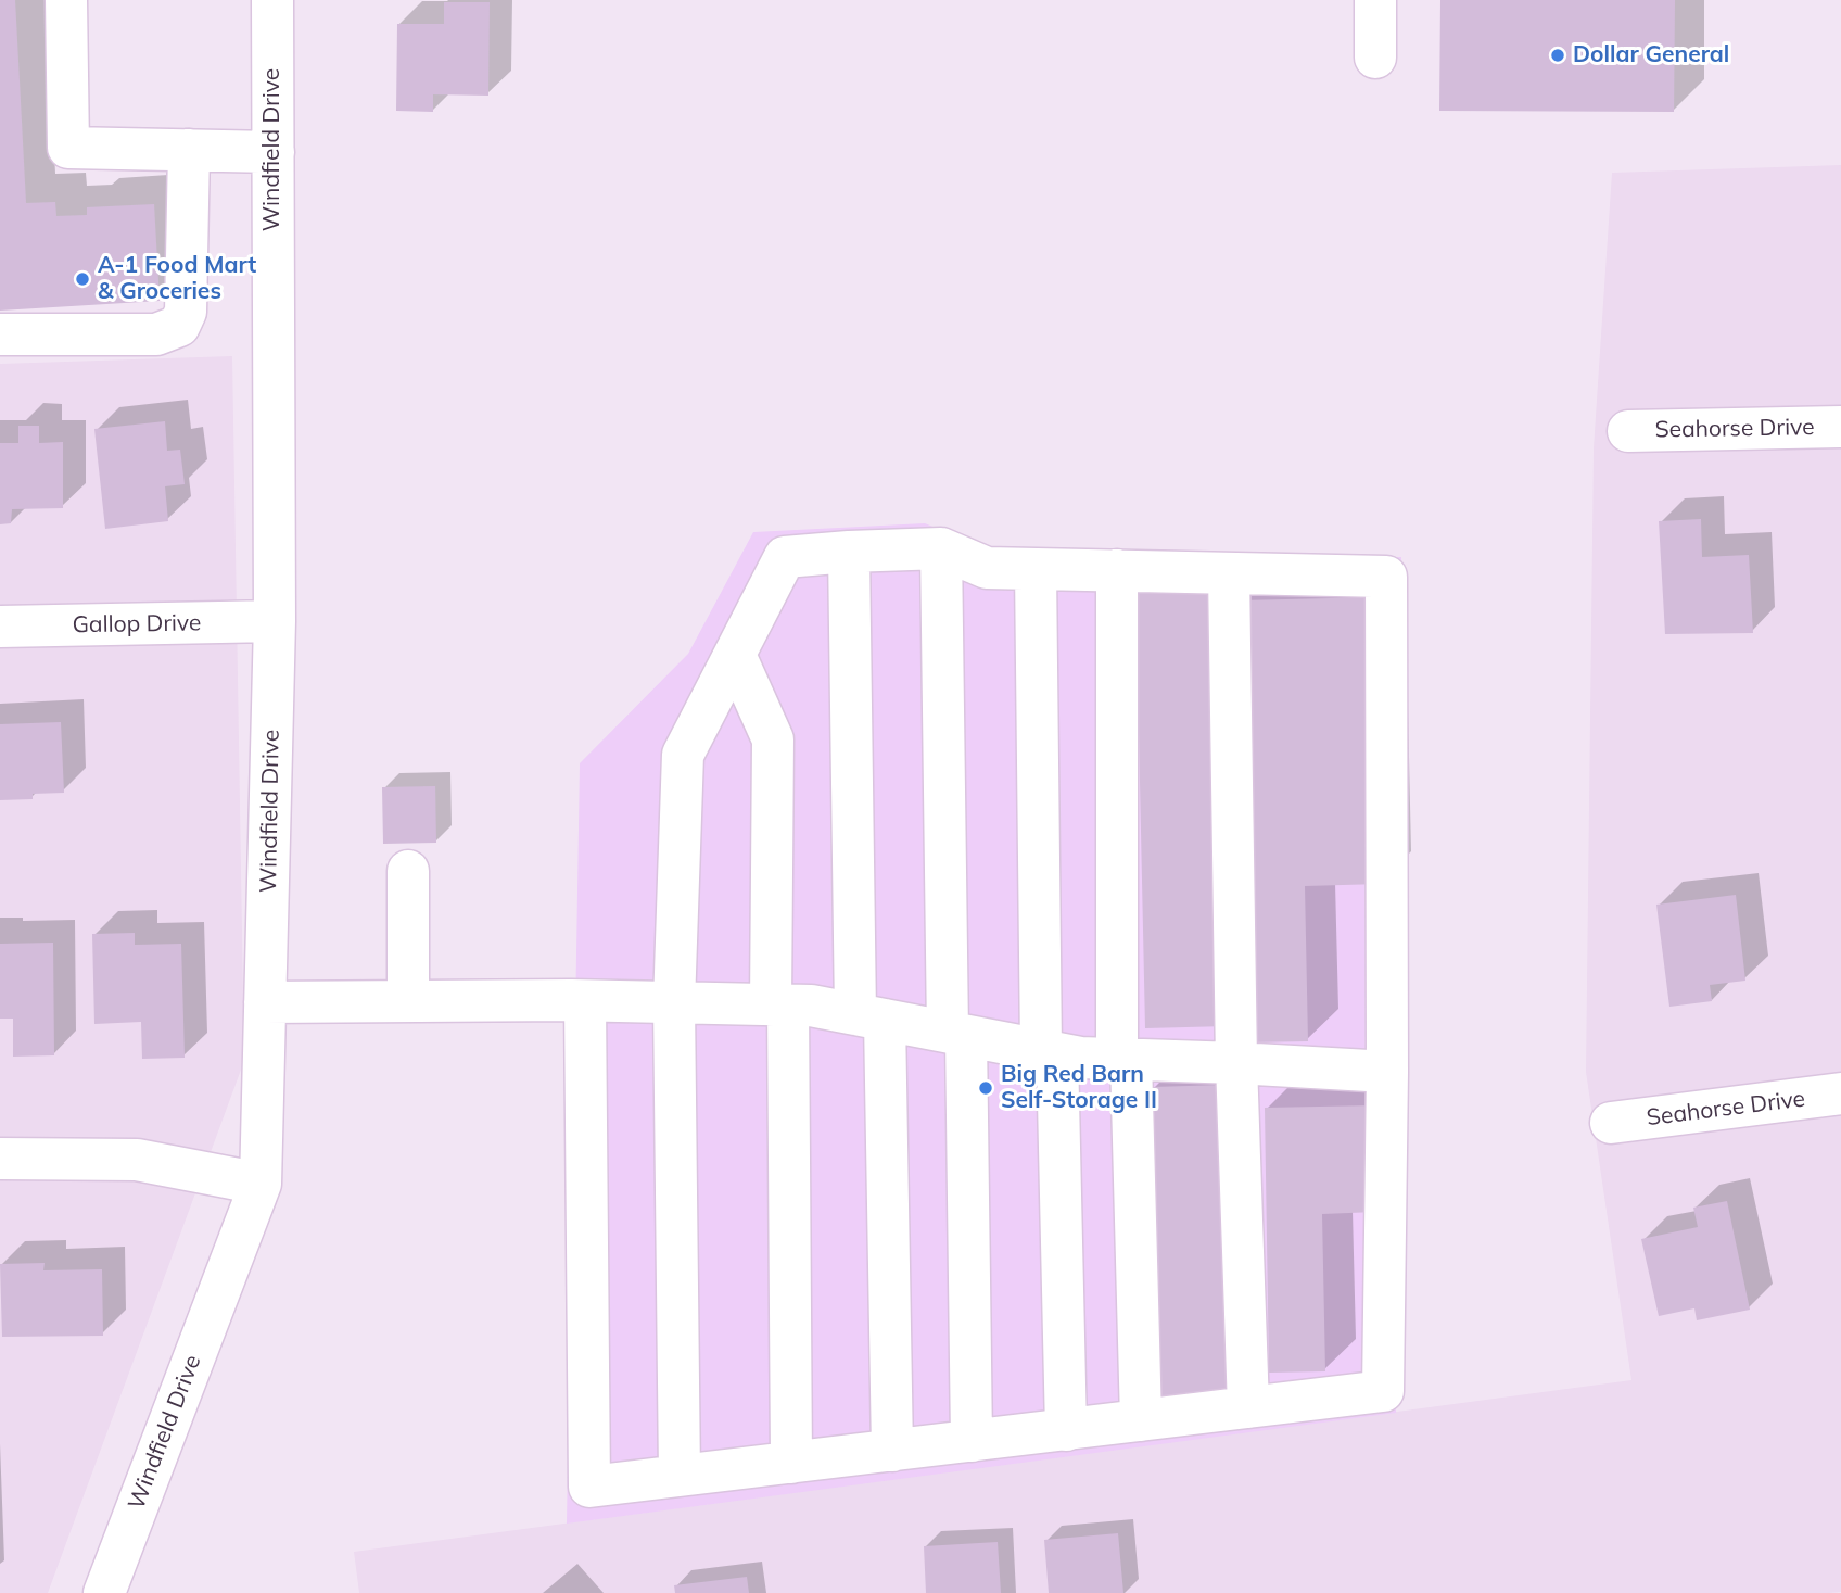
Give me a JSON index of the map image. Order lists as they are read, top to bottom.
{
  "streets": {
    "street": ["Windfield Drive", "Seahorse Drive", "Gallop Drive"]
  },
  "crossings": [
    ["Windfield Drive", "Gallop Drive"]
  ],
  "places": ["Dollar General", "A-1 Food Mart & Groceries", "Big Red Barn Self-Storage II"]
}
